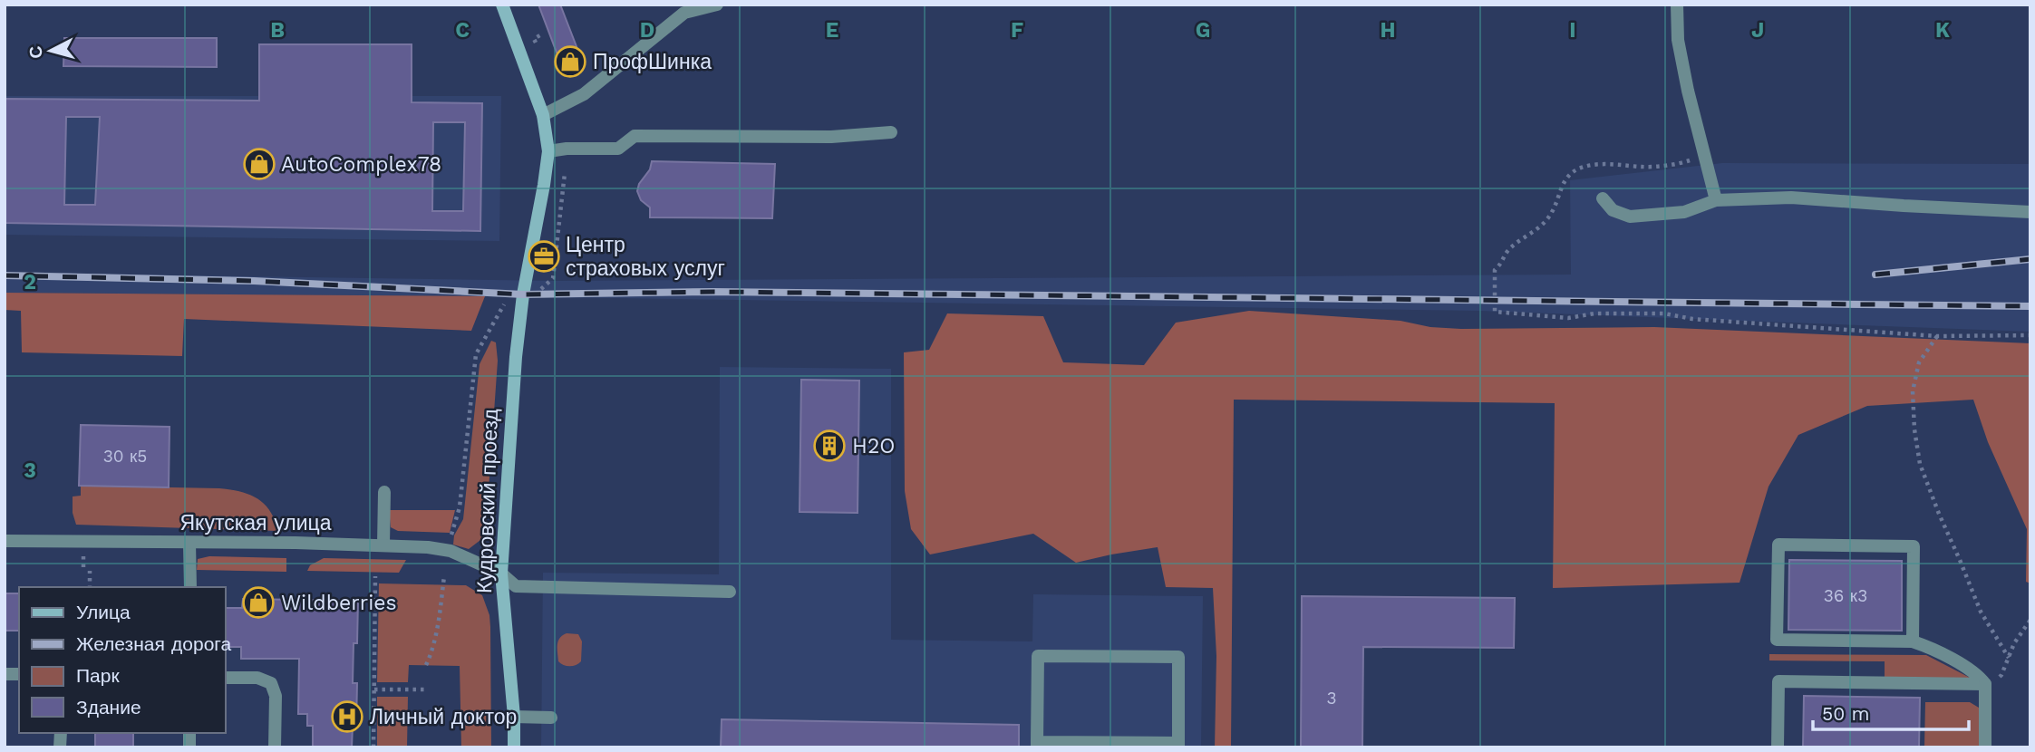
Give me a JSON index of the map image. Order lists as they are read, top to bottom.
{
  "streets": {
    "street": ["Кудровский проезд", "Якутская улица"]
  },
  "crossings": [
    ["Кудровский проезд", "Якутская улица"]
  ],
  "places": {
    "shop": ["ПрофШинка", "AutoComplex78", "Wildberries"],
    "office": ["Центр страховых услуг"],
    "building": ["H2O"],
    "hospital": ["Личный доктор"]
  },
  "house_numbers": ["30 к5", "36 к3", "3"],
  "legend": [
    "Улица",
    "Железная дорога",
    "Парк",
    "Здание"
  ],
  "scale_bar": "50 m",
  "north": "left",
  "grid": {
    "columns": [
      "B",
      "C",
      "D",
      "E",
      "F",
      "G",
      "H",
      "I",
      "J",
      "K"
    ],
    "rows": ["2", "3"]
  }
}
